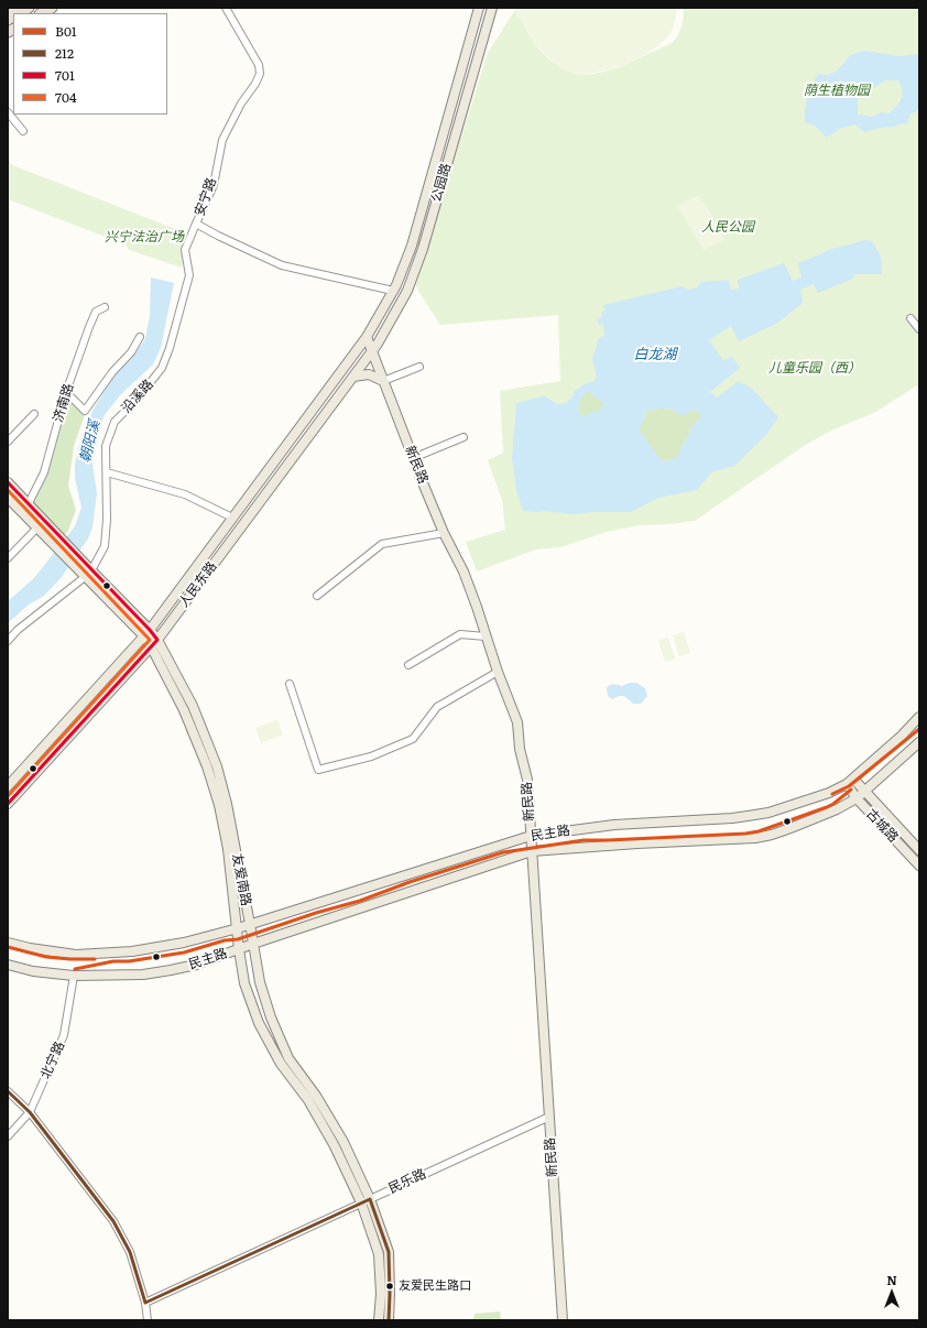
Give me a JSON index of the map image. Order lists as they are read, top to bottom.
{
  "streets": {
    "main road": [
      "公园路",
      "新民路",
      "人民东路",
      "古城路",
      "民主路",
      "友爱南路"
    ],
    "street": [
      "安宁路",
      "沿溪路",
      "济南路",
      "北宁路",
      "民乐路"
    ]
  },
  "crossings": [
    ["公园路", "安宁路"],
    ["公园路", "新民路"],
    ["公园路", "人民东路"],
    ["安宁路", "沿溪路"],
    ["沿溪路", "友爱南路"],
    ["济南路", "友爱南路"],
    ["新民路", "人民东路"],
    ["新民路", "民主路"],
    ["新民路", "民乐路"],
    ["人民东路", "友爱南路"],
    ["古城路", "民主路"],
    ["民主路", "友爱南路"],
    ["民主路", "北宁路"],
    ["友爱南路", "民乐路"]
  ],
  "water": ["白龙湖", "朝阳溪"],
  "parks": [
    "荫生植物园",
    "人民公园",
    "兴宁法治广场",
    "儿童乐园（西）"
  ],
  "places": ["友爱民生路口"],
  "lines": [
    "transit line 701",
    "transit line 704",
    "transit line B01",
    "transit line 212"
  ],
  "legend": [
    "B01",
    "212",
    "701",
    "704"
  ],
  "north": "top"
}
